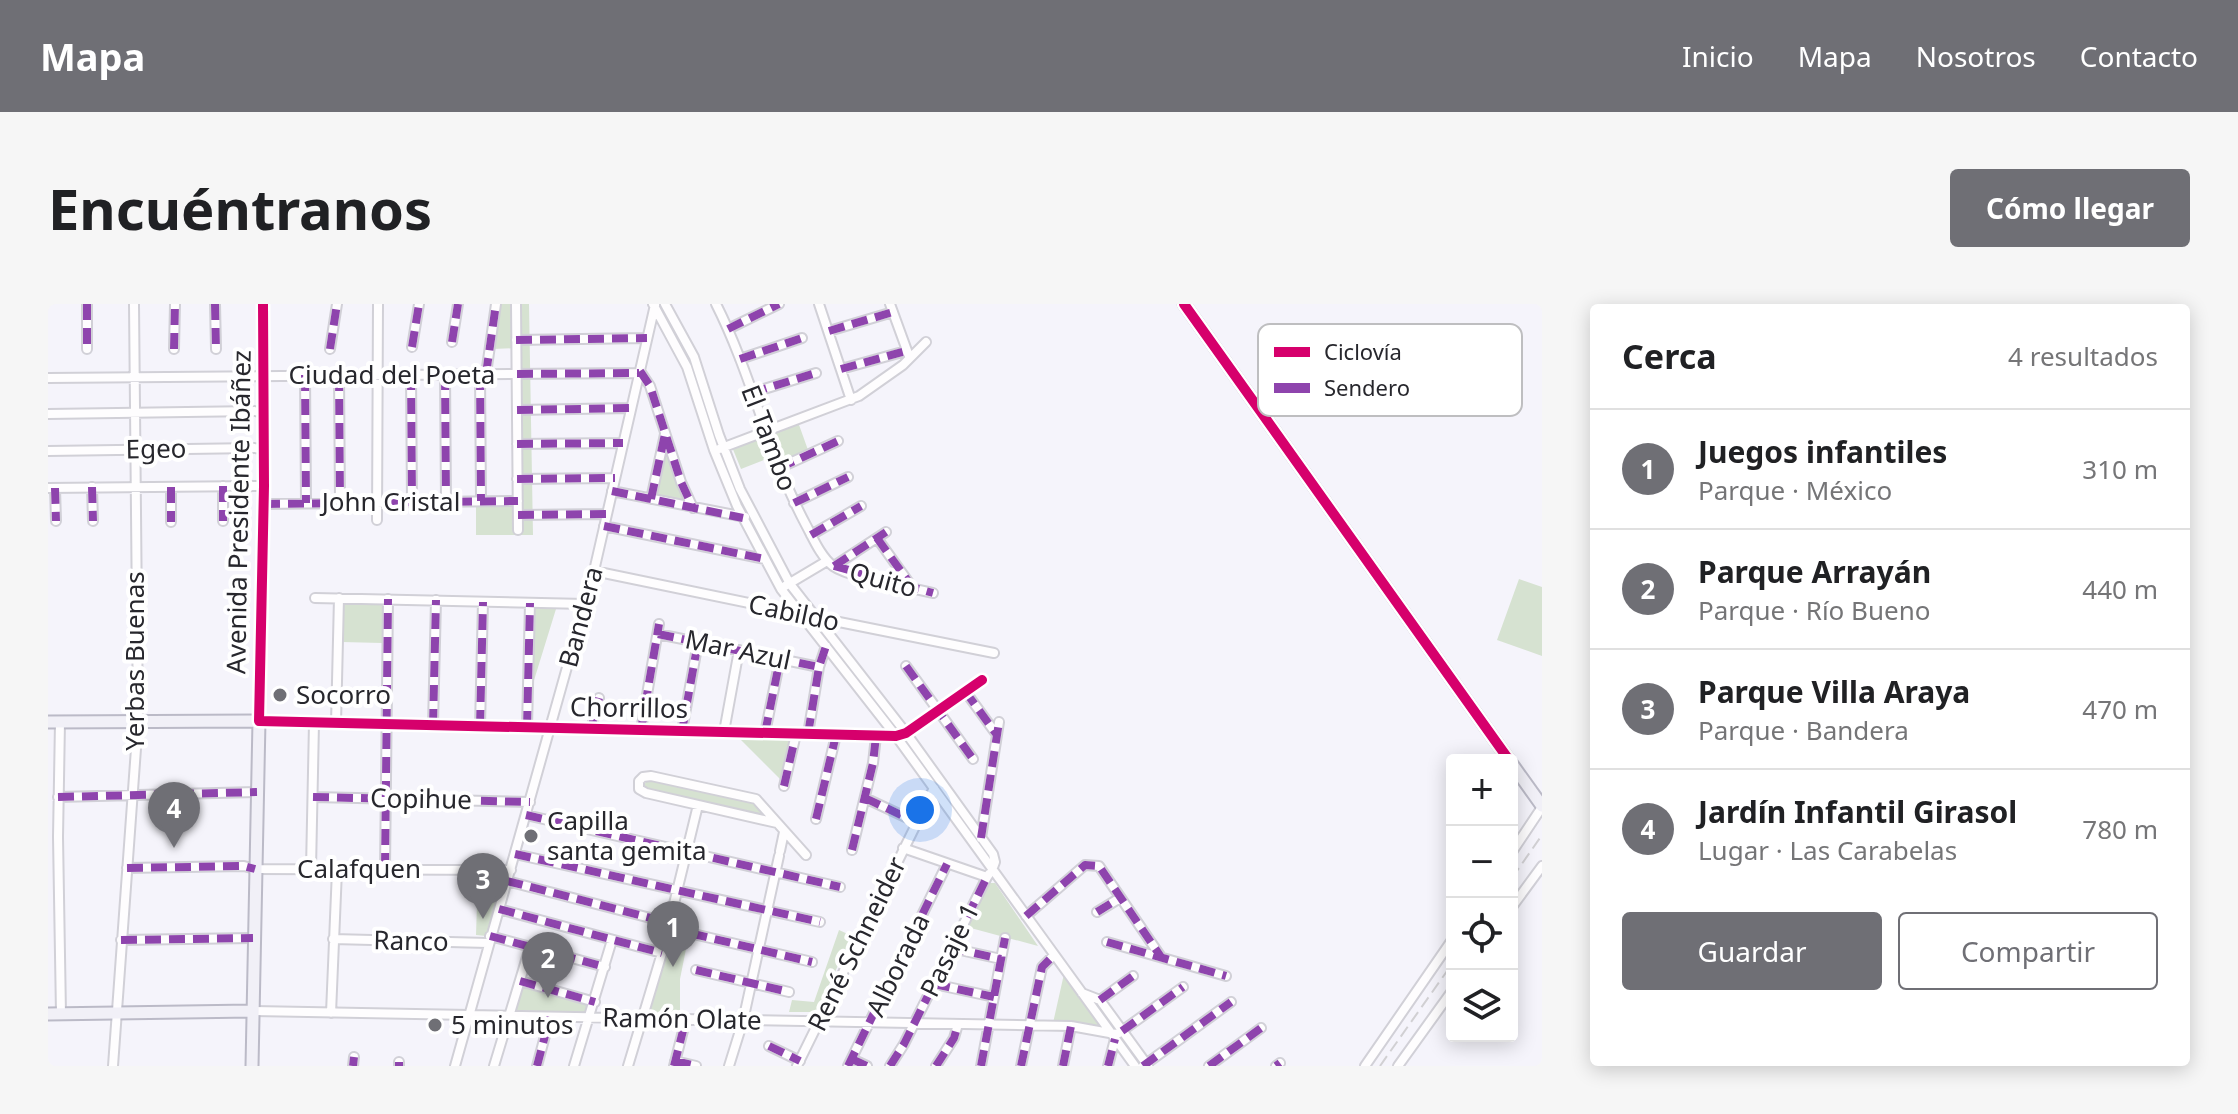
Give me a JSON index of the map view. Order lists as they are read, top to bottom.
{
  "streets": {
    "main road": ["Avenida Presidente Ibáñez", "Chorrillos", "Ramón Olate"],
    "street": [
      "Ciudad del Poeta",
      "El Tambo",
      "Egeo",
      "John Cristal",
      "Quito",
      "Cabildo",
      "Bandera",
      "Mar Azul",
      "Yerbas Buenas",
      "Copihue",
      "Calafquen",
      "Ranco",
      "René Schneider",
      "Pasaje 1",
      "Alborada"
    ]
  },
  "crossings": [
    ["Ciudad del Poeta", "Avenida Presidente Ibáñez"],
    ["Ciudad del Poeta", "Bandera"],
    ["Ciudad del Poeta", "Yerbas Buenas"],
    ["El Tambo", "Quito"],
    ["Egeo", "Avenida Presidente Ibáñez"],
    ["Egeo", "Yerbas Buenas"],
    ["John Cristal", "Avenida Presidente Ibáñez"],
    ["Avenida Presidente Ibáñez", "Chorrillos"],
    ["Avenida Presidente Ibáñez", "Calafquen"],
    ["Avenida Presidente Ibáñez", "Ramón Olate"],
    ["Cabildo", "Bandera"],
    ["Bandera", "Chorrillos"],
    ["Bandera", "Copihue"],
    ["Bandera", "Calafquen"],
    ["Bandera", "Ranco"],
    ["Bandera", "Ramón Olate"],
    ["Mar Azul", "Chorrillos"],
    ["Yerbas Buenas", "Chorrillos"],
    ["Yerbas Buenas", "Calafquen"],
    ["Yerbas Buenas", "Ramón Olate"],
    ["René Schneider", "Ramón Olate"],
    ["Pasaje 1", "Ramón Olate"],
    ["Alborada", "Ramón Olate"]
  ],
  "places": ["Socorro", "Capilla santa gemita", "5 minutos"],
  "legend": ["Ciclovía", "Sendero"],
  "page": {
    "header": "Mapa",
    "nav": [
      "Inicio",
      "Mapa",
      "Nosotros",
      "Contacto"
    ],
    "buttons": [
      "Cómo llegar",
      ["Guardar", "Compartir"]
    ],
    "title": "Encuéntranos",
    "heading": ["Cerca", "4 resultados"],
    "list": [
      {
        "mark": "1",
        "name": "Juegos infantiles",
        "note": "Parque · México",
        "value": "310 m"
      },
      {
        "mark": "2",
        "name": "Parque Arrayán",
        "note": "Parque · Río Bueno",
        "value": "440 m"
      },
      {
        "mark": "3",
        "name": "Parque Villa Araya",
        "note": "Parque · Bandera",
        "value": "470 m"
      },
      {
        "mark": "4",
        "name": "Jardín Infantil Girasol",
        "note": "Lugar · Las Carabelas",
        "value": "780 m"
      }
    ],
    "map_buttons": ["+", "−"],
    "pins": [
      "4",
      "3",
      "1",
      "2"
    ]
  }
}
